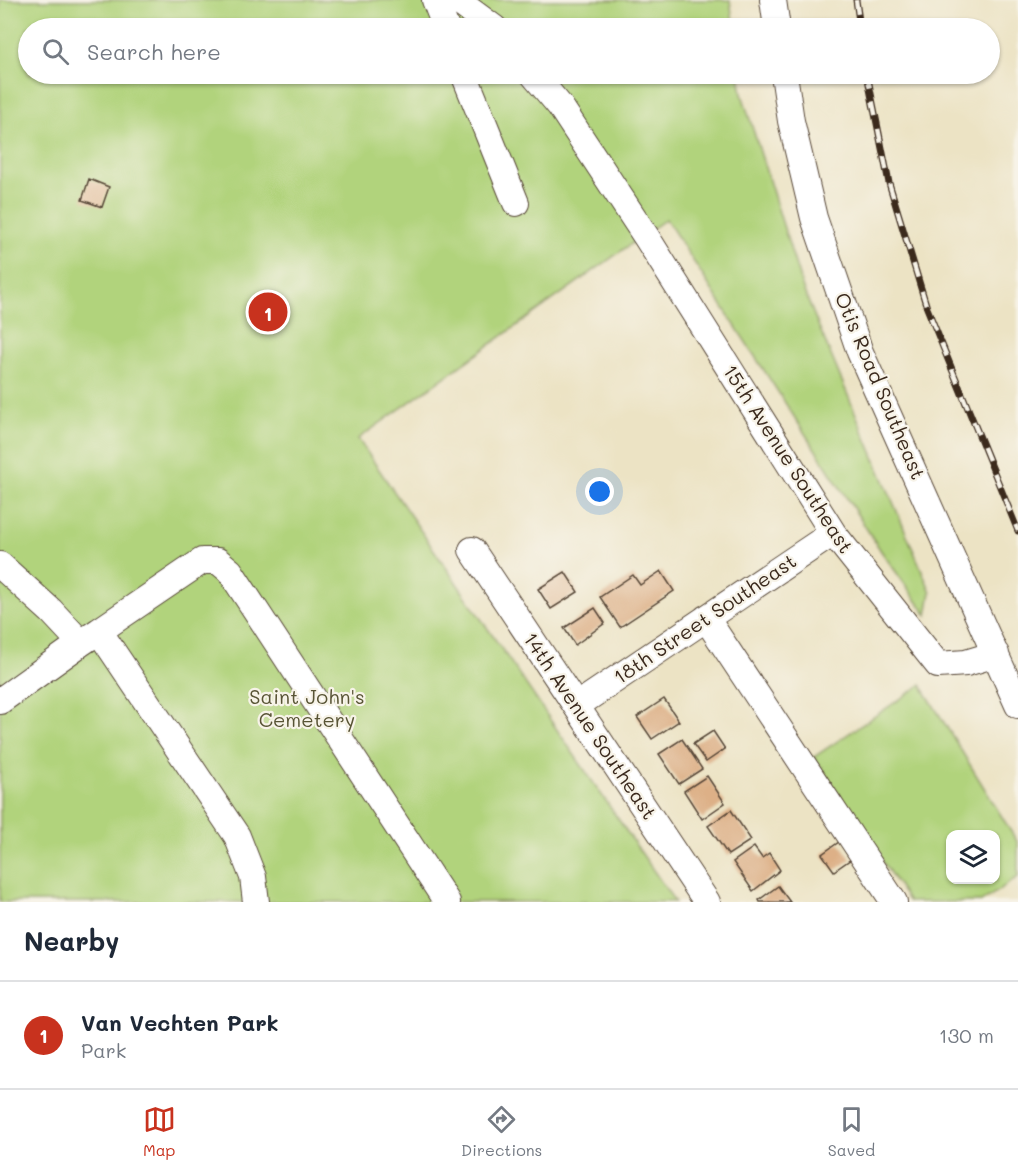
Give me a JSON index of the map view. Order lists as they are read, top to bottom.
{
  "streets": {
    "street": [
      "Otis Road Southeast",
      "15th Avenue Southeast",
      "18th Street Southeast",
      "14th Avenue Southeast"
    ]
  },
  "crossings": [
    ["Otis Road Southeast", "15th Avenue Southeast"],
    ["15th Avenue Southeast", "18th Street Southeast"],
    ["18th Street Southeast", "14th Avenue Southeast"]
  ],
  "parks": ["Saint John's Cemetery"],
  "page": {
    "search": "Search here",
    "pins": "1",
    "heading": "Nearby",
    "list": [
      {
        "mark": "1",
        "name": "Van Vechten Park",
        "note": "Park",
        "value": "130 m"
      }
    ],
    "nav": ["Map", "Directions", "Saved"]
  }
}
